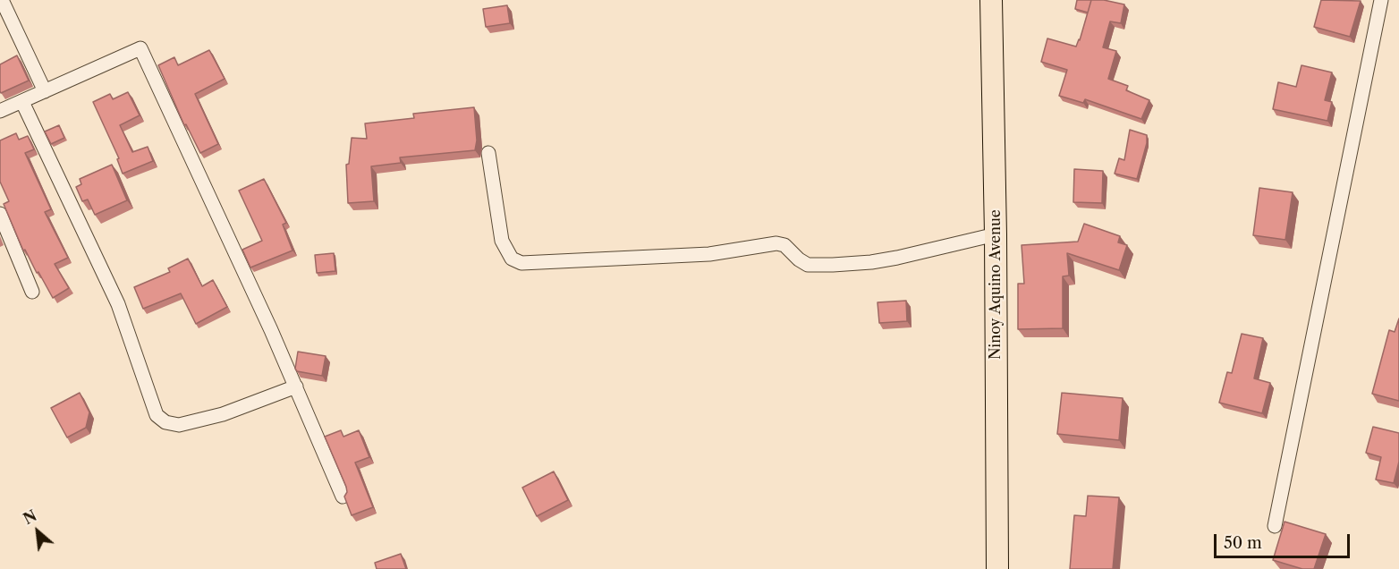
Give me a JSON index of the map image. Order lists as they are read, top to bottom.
{
  "streets": {
    "main road": ["Ninoy Aquino Avenue"]
  },
  "scale_bar": "50 m",
  "north": "top left"
}
